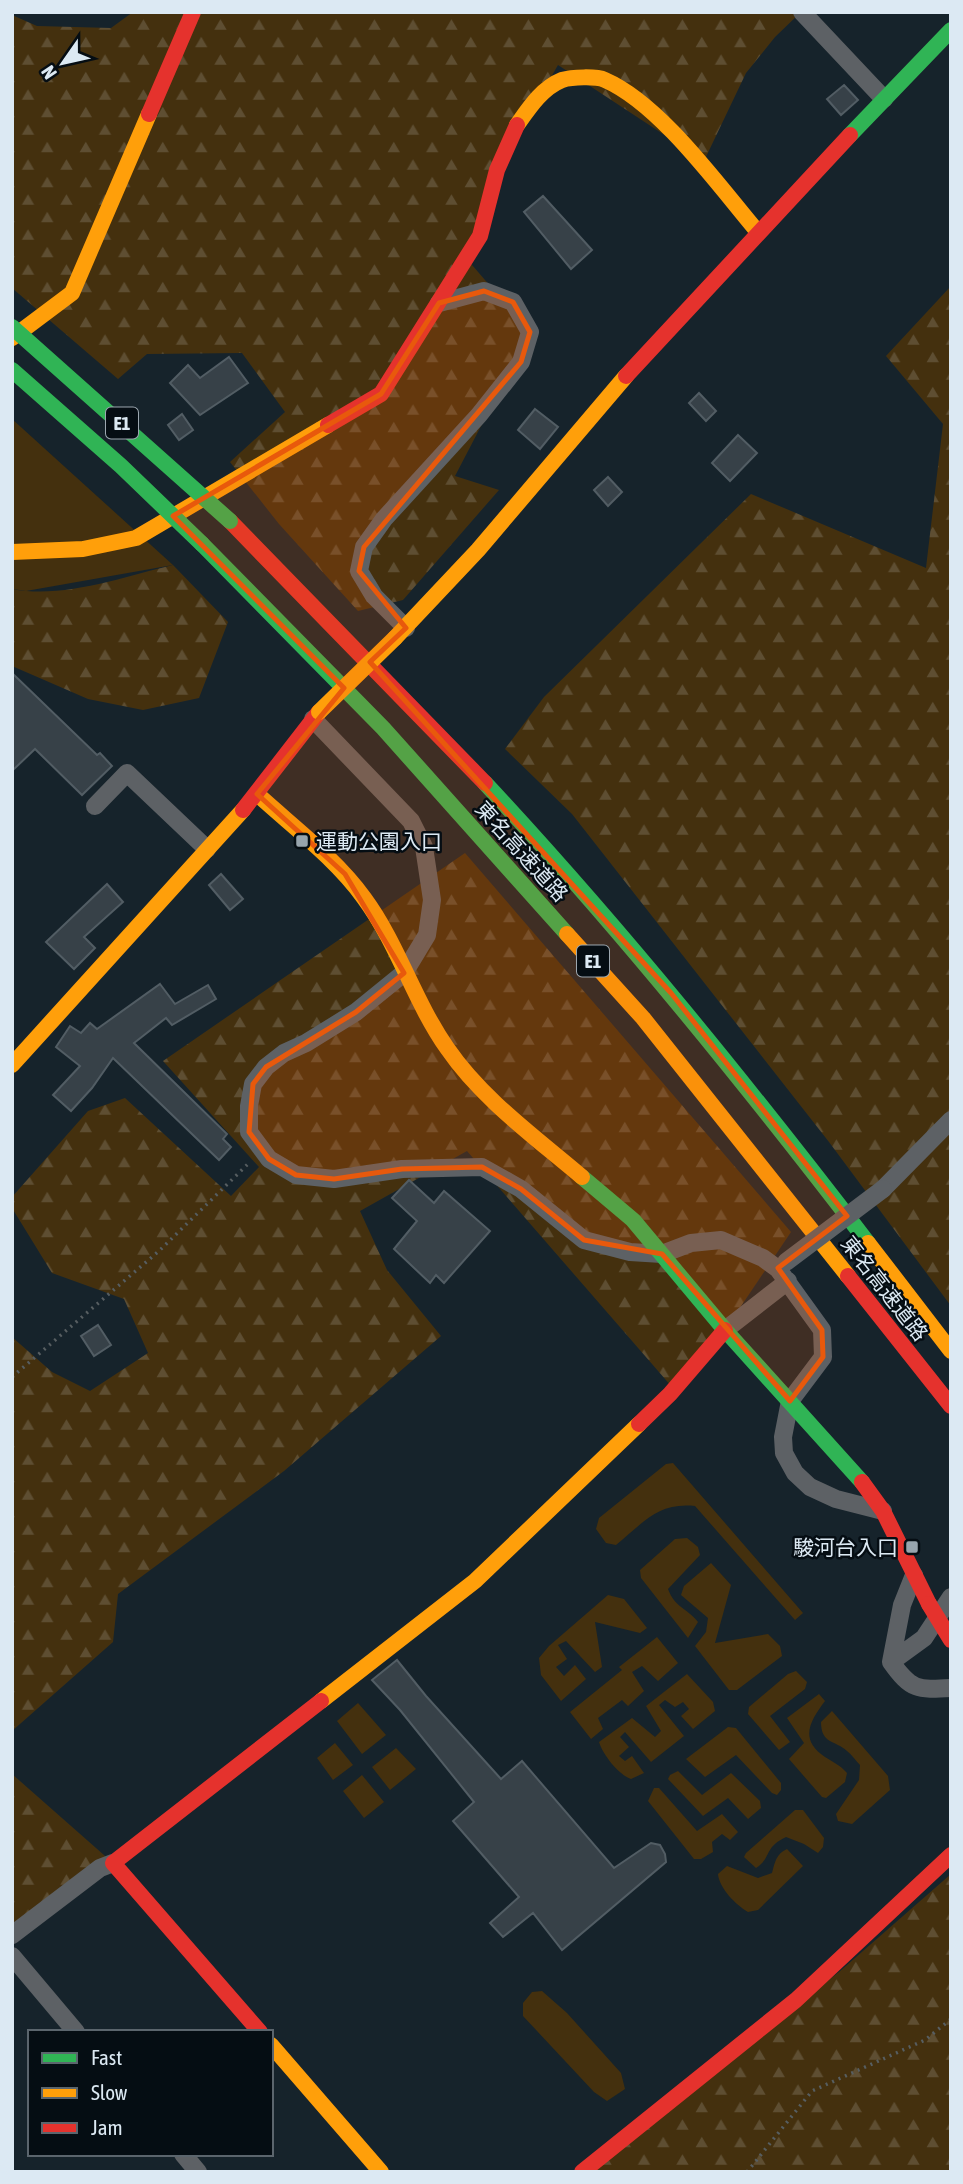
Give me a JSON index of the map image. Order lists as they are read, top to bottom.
{
  "streets": {
    "main road": ["E1", "東名高速道路"]
  },
  "places": {
    "transit": ["運動公園入口", "駿河台入口"]
  },
  "legend": ["Fast", "Slow", "Jam"],
  "north": "bottom left"
}
